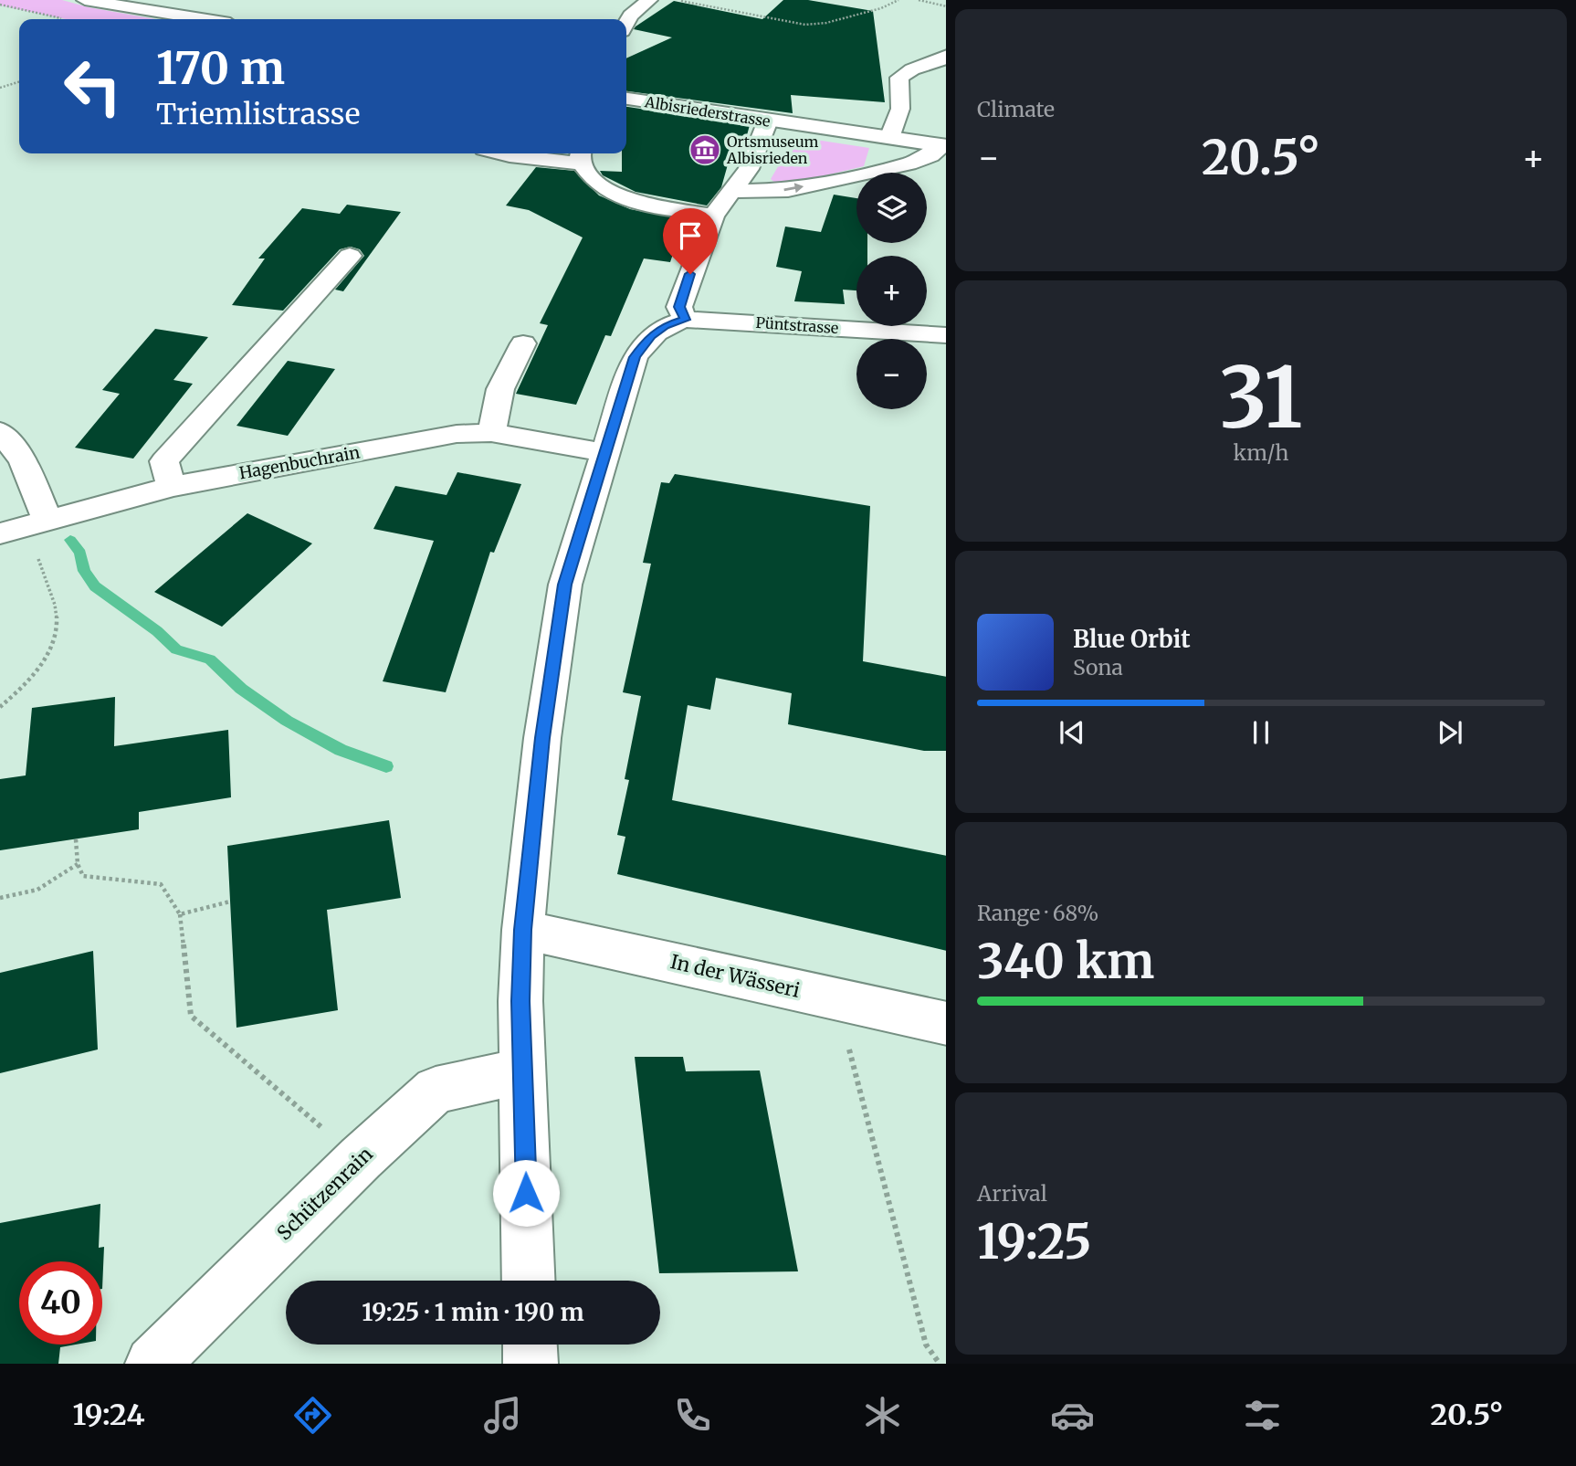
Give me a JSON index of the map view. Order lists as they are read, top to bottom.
{
  "streets": {
    "street": [
      "Albisriederstrasse",
      "Püntstrasse",
      "Hagenbuchrain",
      "In der Wässeri",
      "Schützenrain"
    ]
  },
  "places": {
    "museum": ["Ortsmuseum Albisrieden"]
  },
  "page": {
    "tile": [
      "Climate",
      ["31", "km/h"],
      ["Range · 68%", "340 km"],
      ["Arrival", "19:25"]
    ],
    "turn": ["170 m", "Triemlistrasse"],
    "heat": ["−", "20.5°", "+"],
    "map_buttons": ["+", "−"],
    "song": ["Blue Orbit", "Sona"],
    "limit": "40",
    "trip": "19:25 · 1 min · 190 m",
    "tabs": ["19:24", "20.5°"]
  }
}
